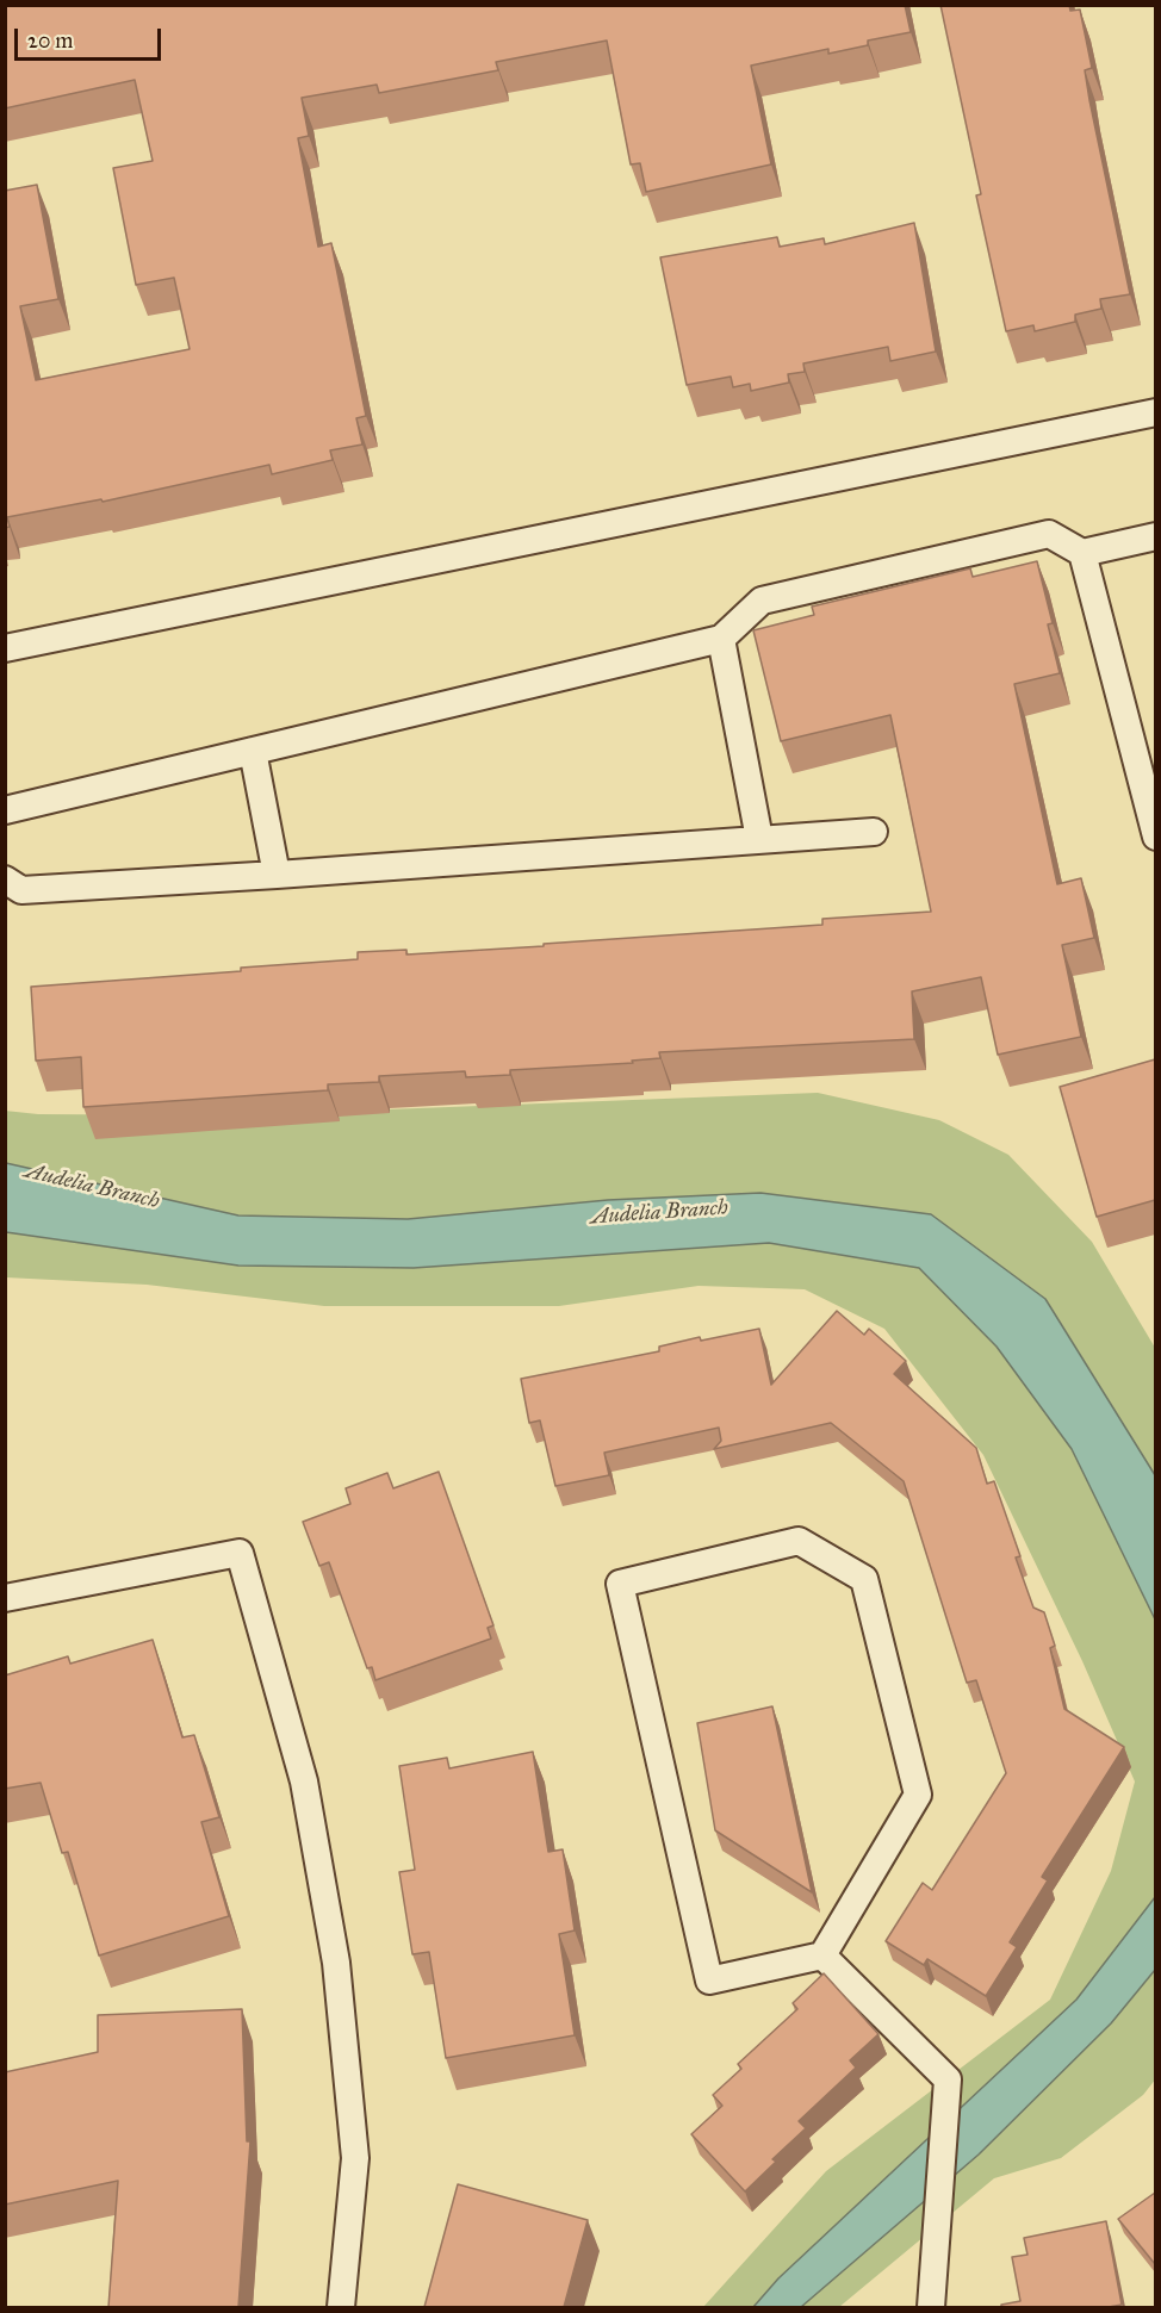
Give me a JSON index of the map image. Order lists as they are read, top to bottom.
{
  "water": ["Audelia Branch"],
  "scale_bar": "20 m"
}
